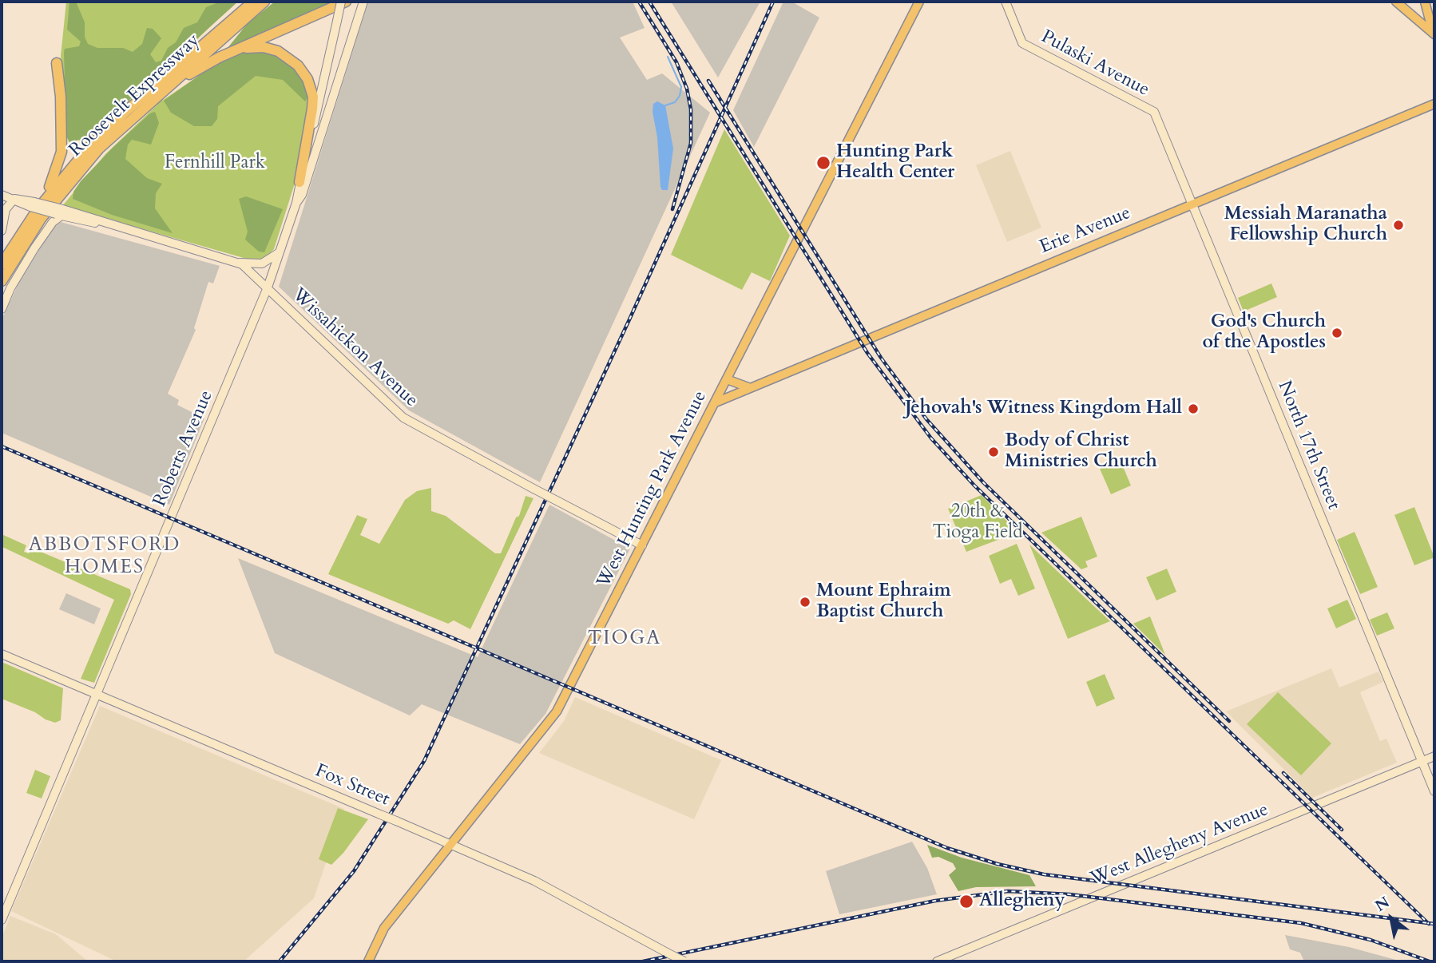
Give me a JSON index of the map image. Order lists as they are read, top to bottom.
{
  "streets": {
    "highway": ["Roosevelt Expressway"],
    "main road": ["Erie Avenue", "West Hunting Park Avenue"],
    "street": [
      "Pulaski Avenue",
      "Wissahickon Avenue",
      "North 17th Street",
      "Roberts Avenue",
      "Fox Street",
      "West Allegheny Avenue"
    ]
  },
  "crossings": [
    ["Pulaski Avenue", "North 17th Street"],
    ["Roosevelt Expressway", "Wissahickon Avenue"],
    ["Erie Avenue", "North 17th Street"],
    ["Erie Avenue", "West Hunting Park Avenue"],
    ["Wissahickon Avenue", "Roberts Avenue"],
    ["Wissahickon Avenue", "West Hunting Park Avenue"],
    ["North 17th Street", "West Allegheny Avenue"],
    ["Roberts Avenue", "Fox Street"],
    ["West Hunting Park Avenue", "Fox Street"]
  ],
  "districts": ["ABBOTSFORD HOMES", "TIOGA"],
  "parks": ["Fernhill Park", "20th & Tioga Field"],
  "places": [
    "Hunting Park Health Center",
    "Messiah Maranatha Fellowship Church",
    "God's Church of the Apostles",
    "Jehovah's Witness Kingdom Hall",
    "Body of Christ Ministries Church",
    "Mount Ephraim Baptist Church",
    "Allegheny"
  ],
  "north": "top left"
}
